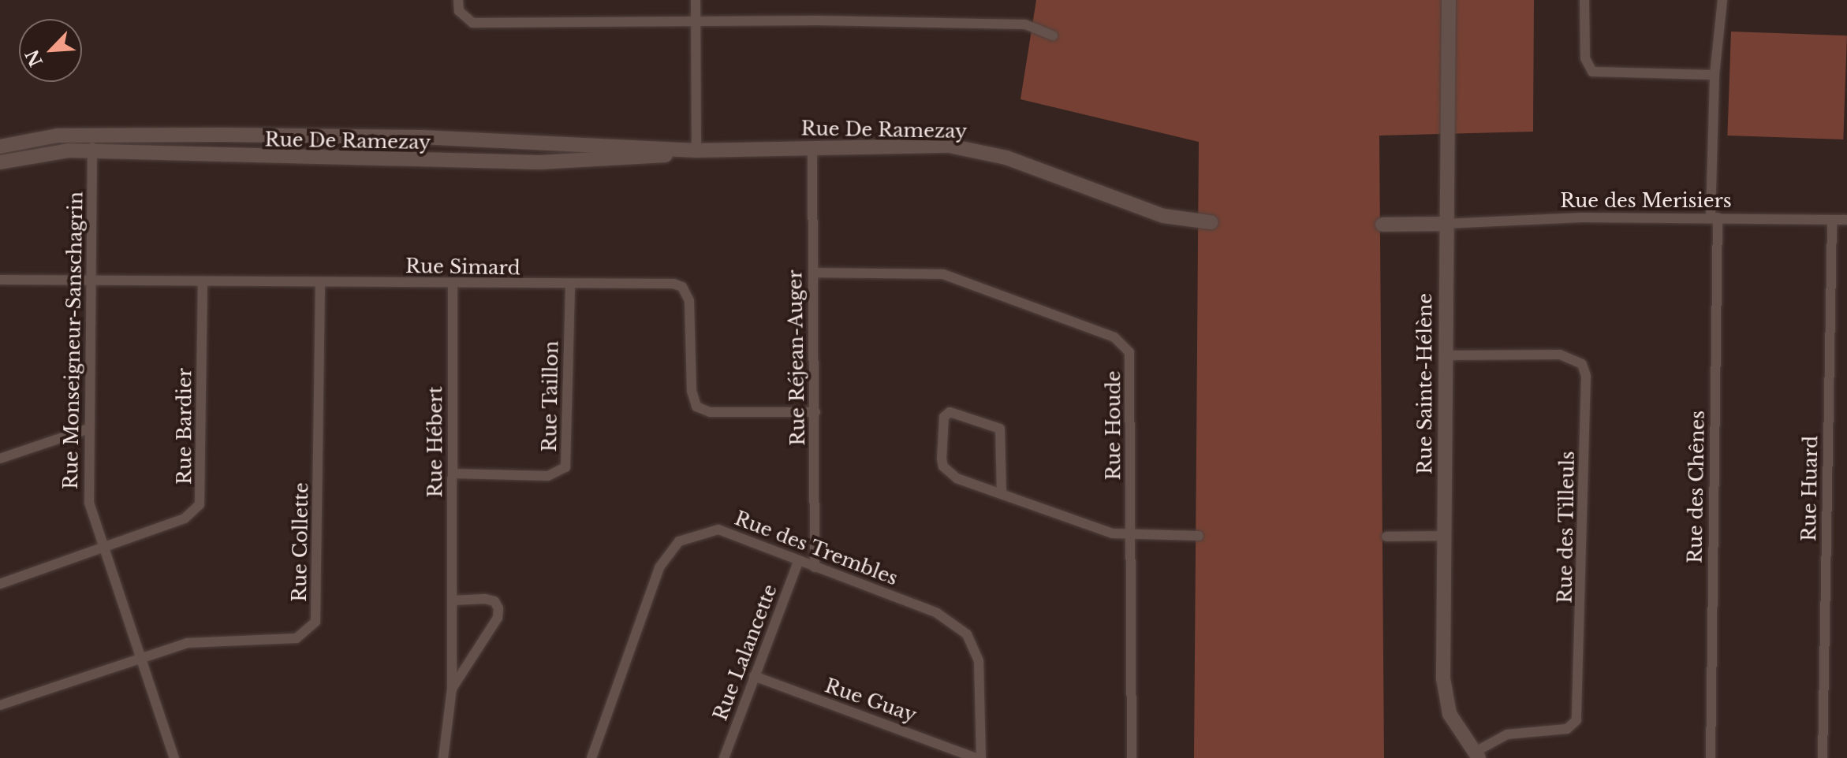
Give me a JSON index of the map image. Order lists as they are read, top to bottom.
{
  "streets": {
    "street": [
      "Rue De Ramezay",
      "Rue des Merisiers",
      "Rue Simard",
      "Rue Monseigneur-Sanschagrin",
      "Rue Réjean-Auger",
      "Rue Sainte-Hélène",
      "Rue Taillon",
      "Rue Houde",
      "Rue Bardier",
      "Rue Hébert",
      "Rue des Chênes",
      "Rue Huard",
      "Rue des Tilleuls",
      "Rue Collette",
      "Rue des Trembles",
      "Rue Lalancette",
      "Rue Guay"
    ]
  },
  "crossings": [
    ["Rue De Ramezay", "Rue Monseigneur-Sanschagrin"],
    ["Rue De Ramezay", "Rue Réjean-Auger"],
    ["Rue des Merisiers", "Rue Sainte-Hélène"],
    ["Rue des Merisiers", "Rue des Chênes"],
    ["Rue des Merisiers", "Rue Huard"],
    ["Rue Simard", "Rue Monseigneur-Sanschagrin"],
    ["Rue Simard", "Rue Réjean-Auger"],
    ["Rue Simard", "Rue Taillon"],
    ["Rue Simard", "Rue Bardier"],
    ["Rue Simard", "Rue Hébert"],
    ["Rue Simard", "Rue Collette"],
    ["Rue Monseigneur-Sanschagrin", "Rue Bardier"],
    ["Rue Monseigneur-Sanschagrin", "Rue Collette"],
    ["Rue Réjean-Auger", "Rue Houde"],
    ["Rue Réjean-Auger", "Rue des Trembles"],
    ["Rue Sainte-Hélène", "Rue des Tilleuls"],
    ["Rue Taillon", "Rue Hébert"],
    ["Rue des Trembles", "Rue Lalancette"],
    ["Rue Lalancette", "Rue Guay"]
  ],
  "north": "bottom left"
}
